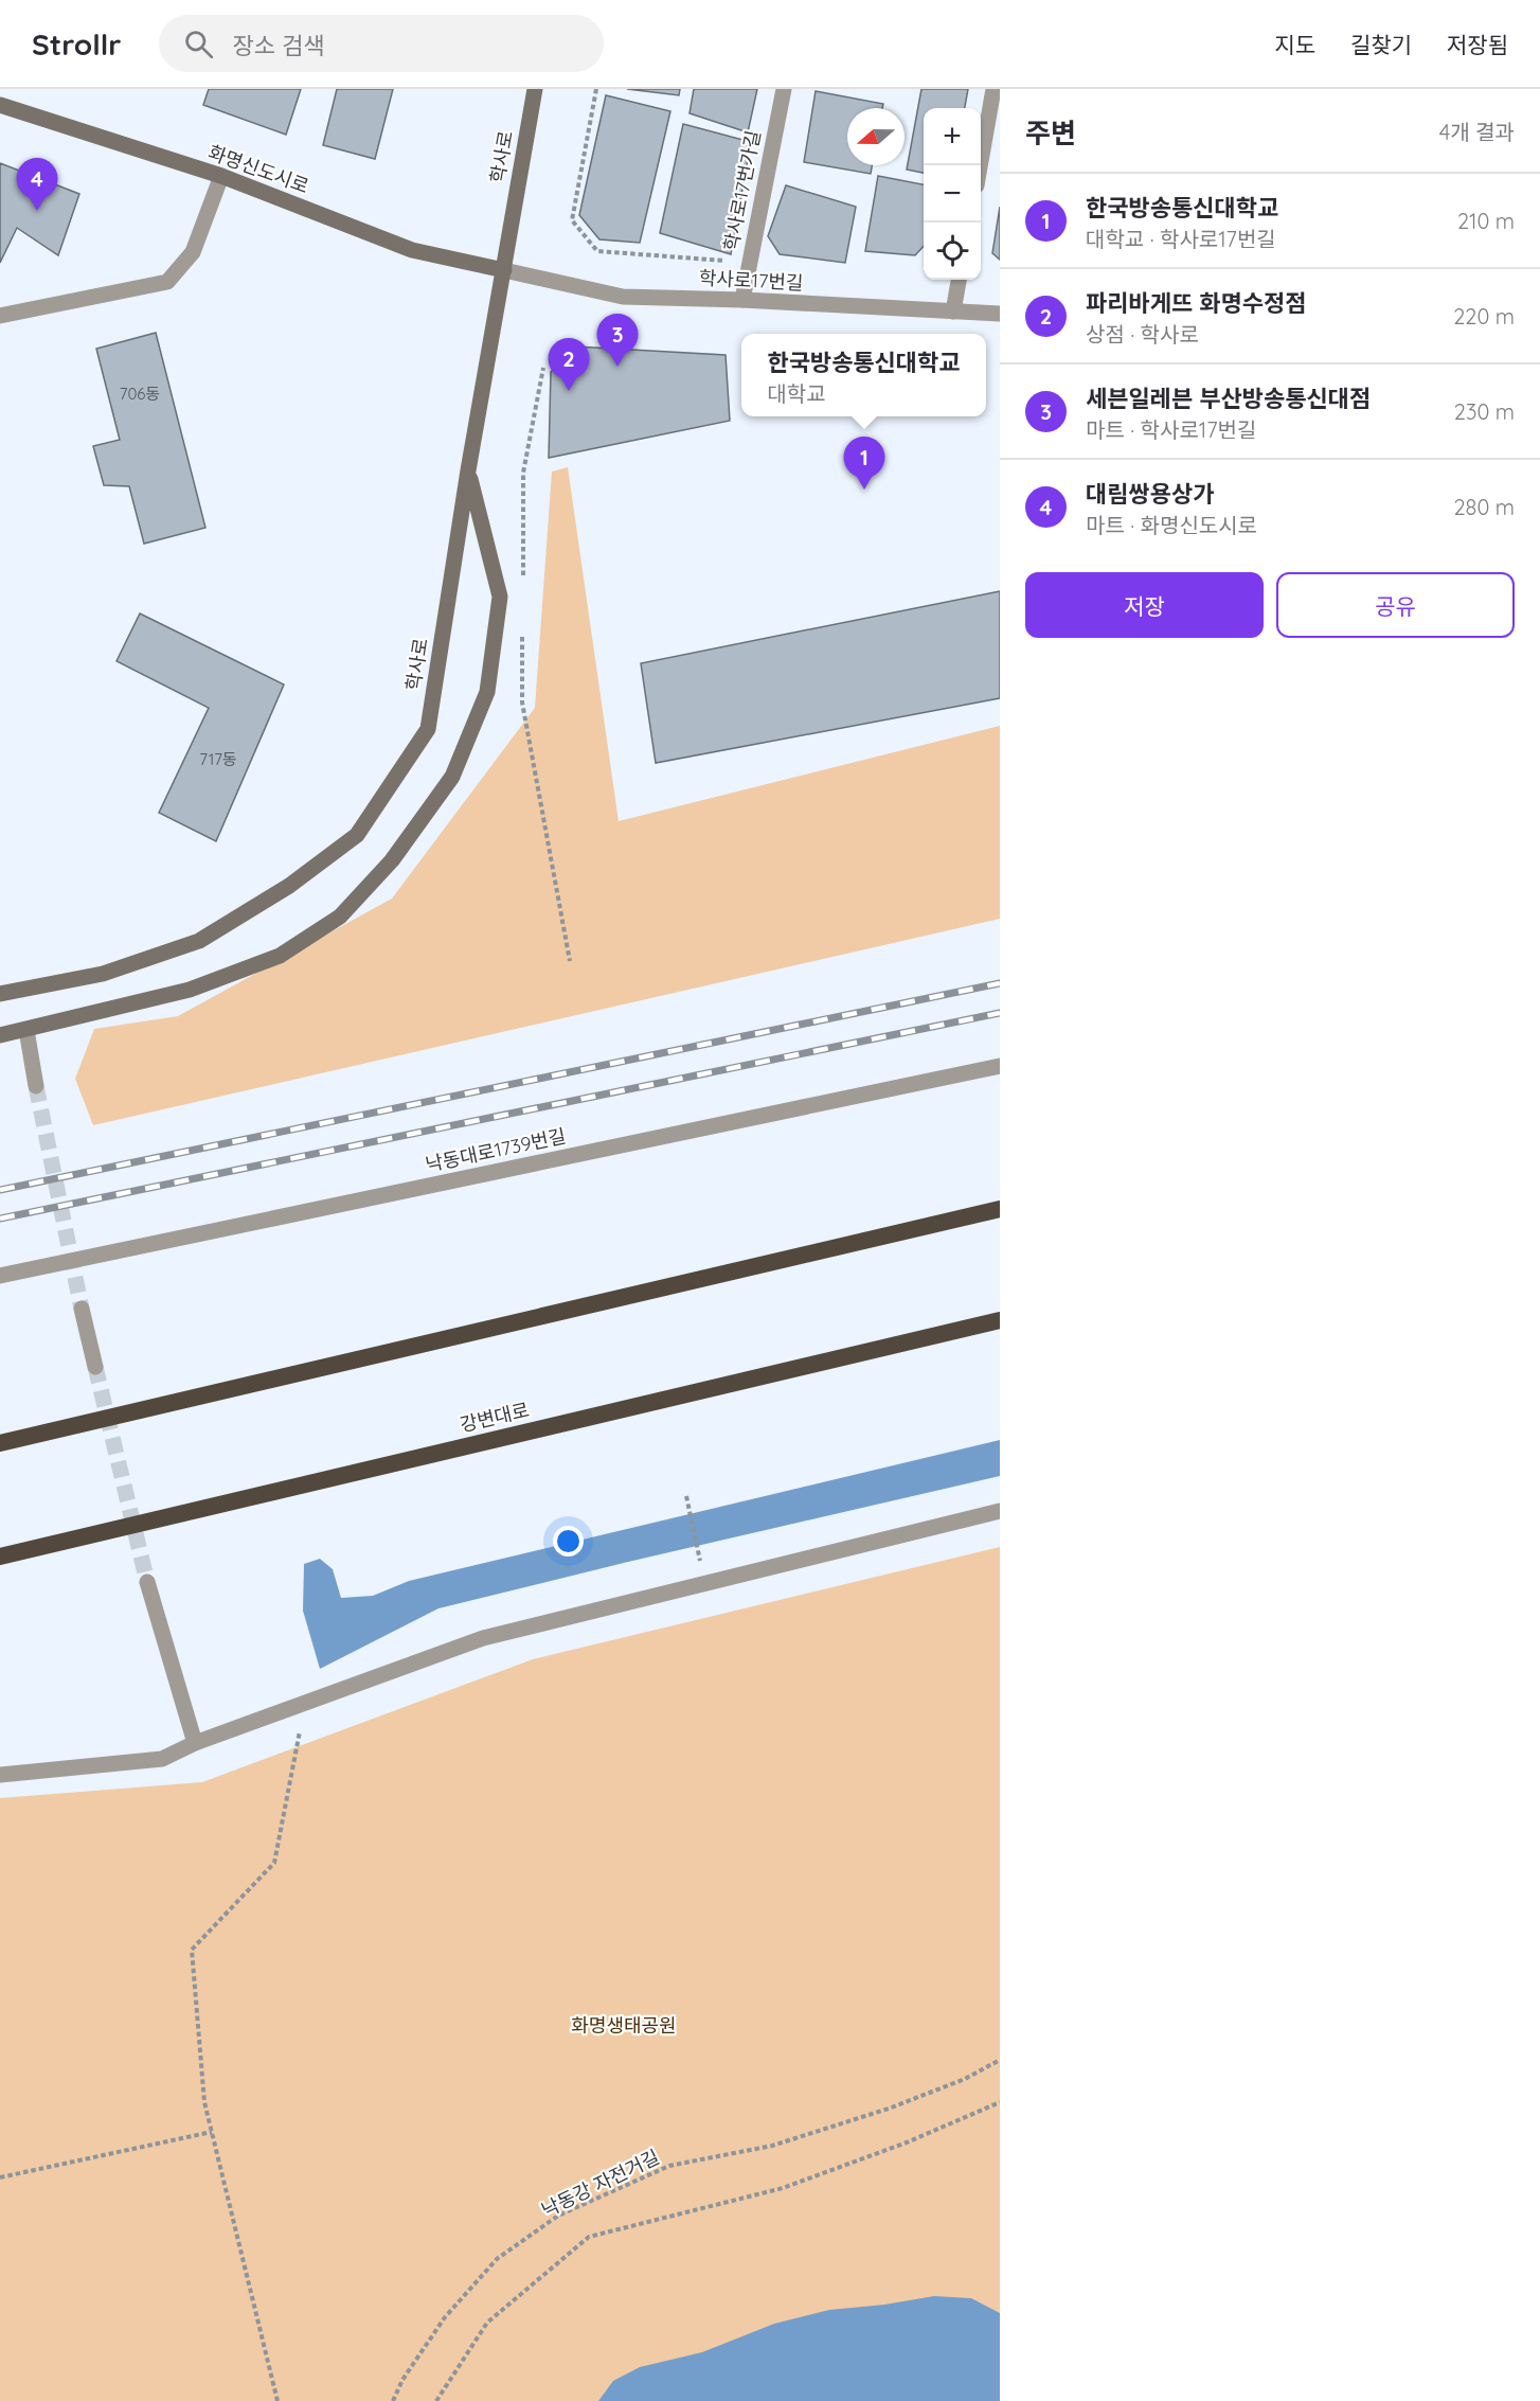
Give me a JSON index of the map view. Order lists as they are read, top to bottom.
{
  "streets": {
    "highway": ["강변대로"],
    "main road": ["학사로", "화명신도시로"],
    "street": ["학사로17번가길", "학사로17번길", "낙동대로1739번길"],
    "path": ["낙동강 자전거길"]
  },
  "crossings": [
    ["학사로", "화명신도시로"],
    ["학사로", "학사로17번길"],
    ["화명신도시로", "학사로17번길"],
    ["학사로17번가길", "학사로17번길"]
  ],
  "parks": ["화명생태공원"],
  "house_numbers": ["706동", "717동"],
  "north": "left",
  "page": {
    "header": "Strollr",
    "search": "장소 검색",
    "nav": ["지도", "길찾기", "저장됨"],
    "heading": ["주변", "4개 결과"],
    "map_buttons": ["+", "−"],
    "pins": [
      "4",
      "3",
      "2",
      "1"
    ],
    "list": [
      {
        "mark": "1",
        "name": "한국방송통신대학교",
        "note": "대학교 · 학사로17번길",
        "value": "210 m"
      },
      {
        "mark": "2",
        "name": "파리바게뜨 화명수정점",
        "note": "상점 · 학사로",
        "value": "220 m"
      },
      {
        "mark": "3",
        "name": "세븐일레븐 부산방송통신대점",
        "note": "마트 · 학사로17번길",
        "value": "230 m"
      },
      {
        "mark": "4",
        "name": "대림쌍용상가",
        "note": "마트 · 화명신도시로",
        "value": "280 m"
      }
    ],
    "popup": ["한국방송통신대학교", "대학교"],
    "buttons": ["저장", "공유"]
  }
}
